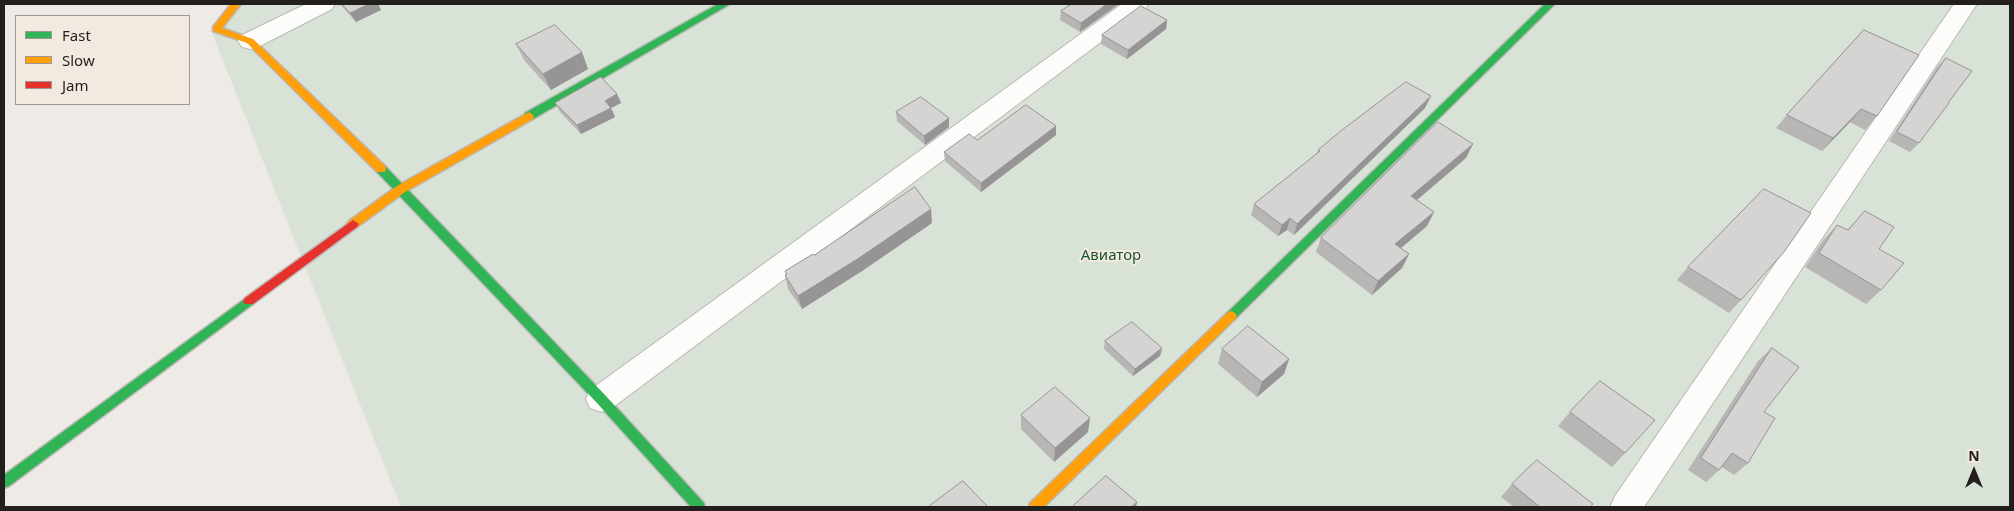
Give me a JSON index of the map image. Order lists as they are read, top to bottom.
{
  "parks": ["Авиатор"],
  "legend": ["Fast", "Slow", "Jam"],
  "north": "top"
}
